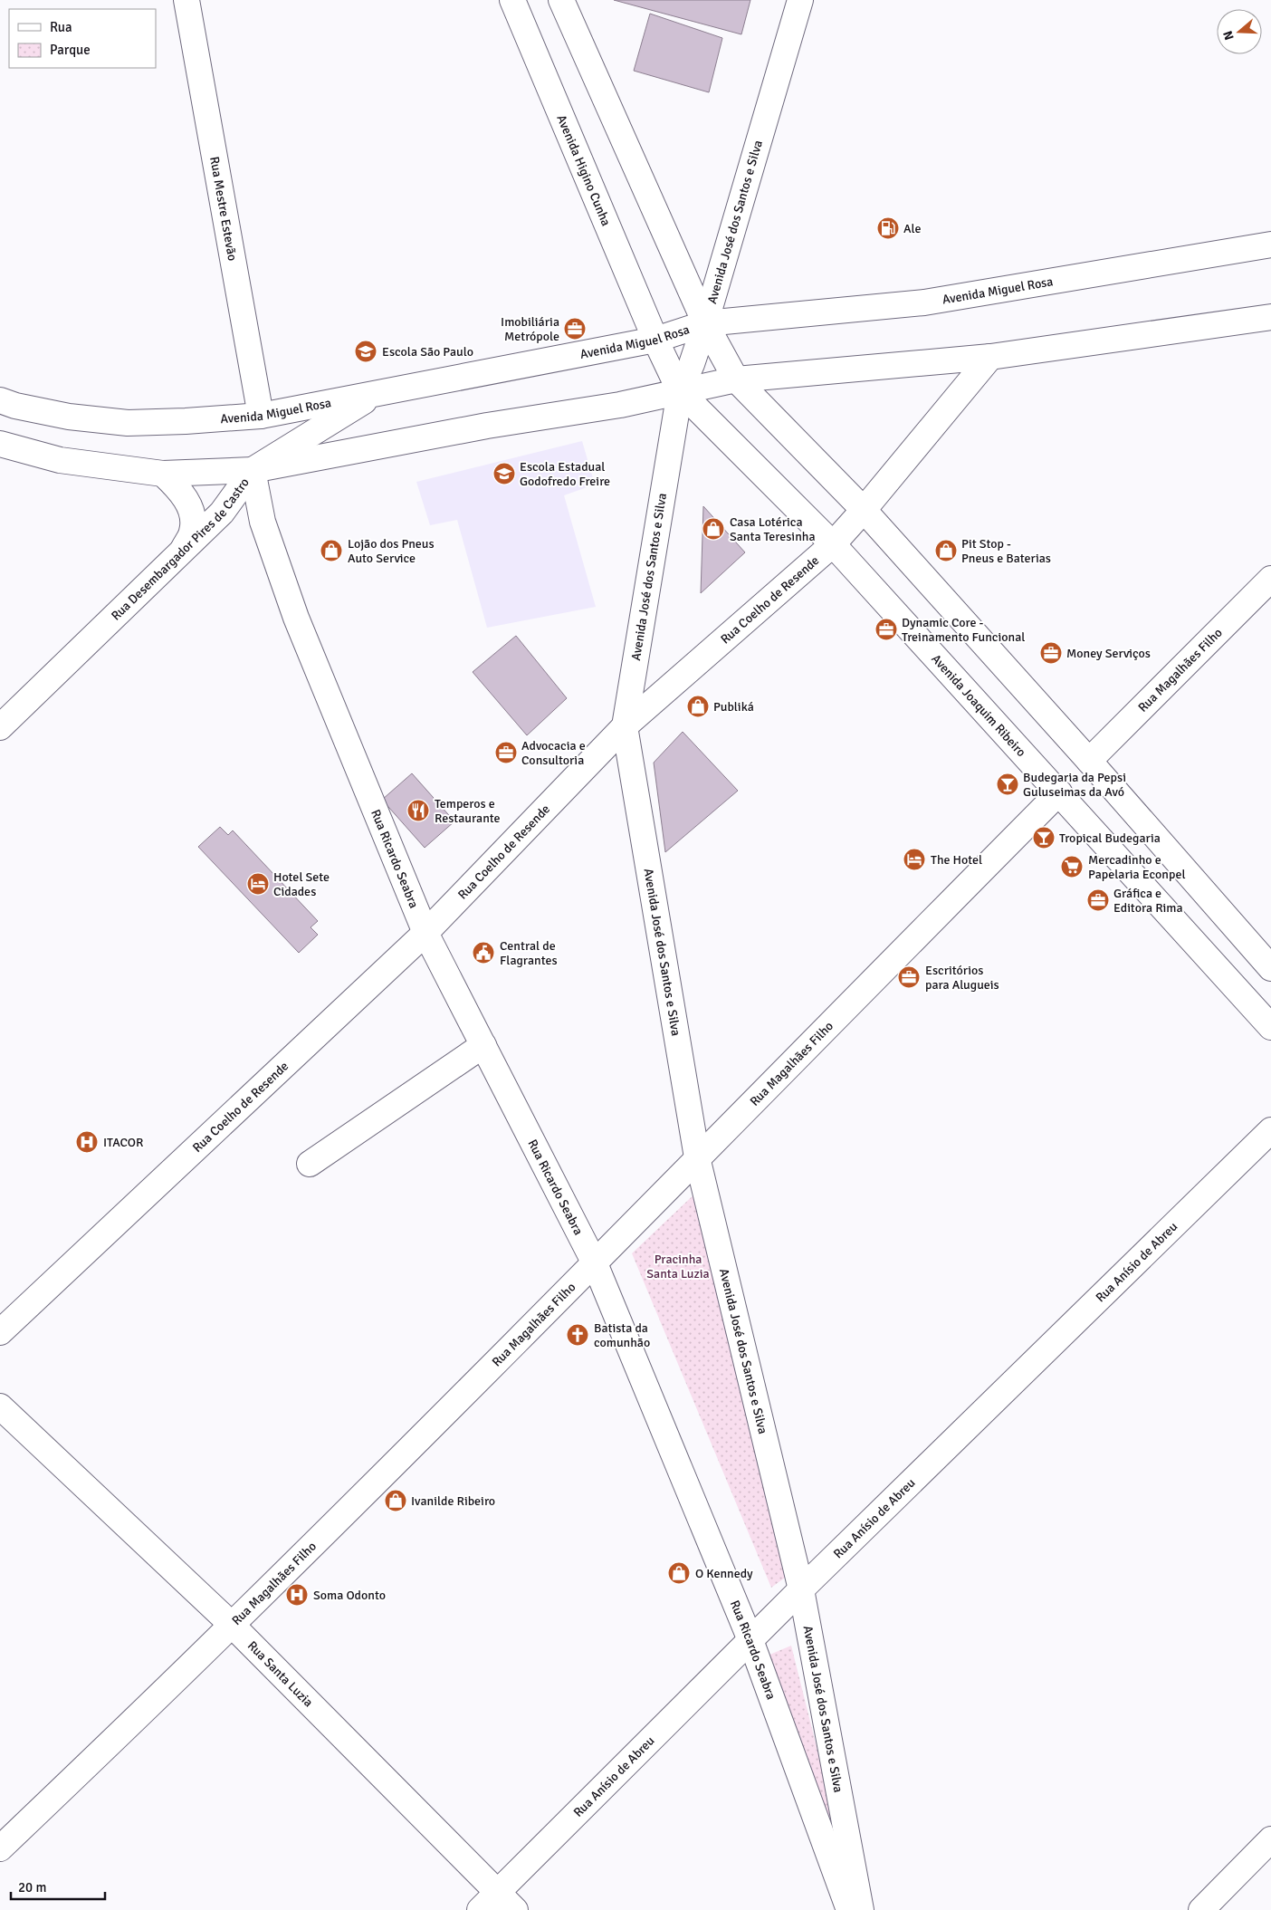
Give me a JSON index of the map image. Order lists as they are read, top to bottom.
{
  "streets": {
    "main road": [
      "Avenida Higino Cunha",
      "Rua Mestre Estevão",
      "Avenida José dos Santos e Silva",
      "Avenida Miguel Rosa",
      "Rua Desembargador Pires de Castro",
      "Rua Coelho de Resende",
      "Rua Magalhães Filho",
      "Avenida Joaquim Ribeiro",
      "Rua Ricardo Seabra",
      "Rua Anísio de Abreu",
      "Rua Santa Luzia"
    ]
  },
  "crossings": [
    ["Avenida Higino Cunha", "Avenida José dos Santos e Silva"],
    ["Avenida Higino Cunha", "Avenida Miguel Rosa"],
    ["Avenida Higino Cunha", "Avenida Joaquim Ribeiro"],
    ["Rua Mestre Estevão", "Avenida Miguel Rosa"],
    ["Avenida José dos Santos e Silva", "Avenida Miguel Rosa"],
    ["Avenida José dos Santos e Silva", "Rua Coelho de Resende"],
    ["Avenida José dos Santos e Silva", "Rua Magalhães Filho"],
    ["Avenida José dos Santos e Silva", "Avenida Joaquim Ribeiro"],
    ["Avenida José dos Santos e Silva", "Rua Anísio de Abreu"],
    ["Avenida Miguel Rosa", "Rua Desembargador Pires de Castro"],
    ["Rua Desembargador Pires de Castro", "Rua Ricardo Seabra"],
    ["Rua Coelho de Resende", "Avenida Joaquim Ribeiro"],
    ["Rua Coelho de Resende", "Rua Ricardo Seabra"],
    ["Rua Magalhães Filho", "Avenida Joaquim Ribeiro"],
    ["Rua Magalhães Filho", "Rua Ricardo Seabra"],
    ["Rua Magalhães Filho", "Rua Santa Luzia"],
    ["Rua Ricardo Seabra", "Rua Anísio de Abreu"],
    ["Rua Anísio de Abreu", "Rua Santa Luzia"]
  ],
  "parks": ["Pracinha Santa Luzia"],
  "places": {
    "fuel station": ["Ale"],
    "office": [
      "Imobiliária Metrópole",
      "Dynamic Core - Treinamento Funcional",
      "Money Serviços",
      "Advocacia e Consultoria",
      "Gráfica e Editora Rima",
      "Escritórios para Alugueis"
    ],
    "school or university": ["Escola São Paulo", "Escola Estadual Godofredo Freire"],
    "shop": [
      "Casa Lotérica Santa Teresinha",
      "Lojão dos Pneus Auto Service",
      "Pit Stop - Pneus e Baterias",
      "Publiká",
      "Ivanilde Ribeiro",
      "O Kennedy"
    ],
    "bar": ["Budegaria da Pepsi Guluseimas da Avó", "Tropical Budegaria"],
    "restaurant": ["Temperos e Restaurante"],
    "hotel": ["The Hotel", "Hotel Sete Cidades"],
    "supermarket": ["Mercadinho e Papelaria Econpel"],
    "public building": ["Central de Flagrantes"],
    "hospital": ["ITACOR", "Soma Odonto"],
    "church": ["Batista da comunhão"]
  },
  "legend": ["Rua", "Parque"],
  "scale_bar": "20 m",
  "north": "left"
}
